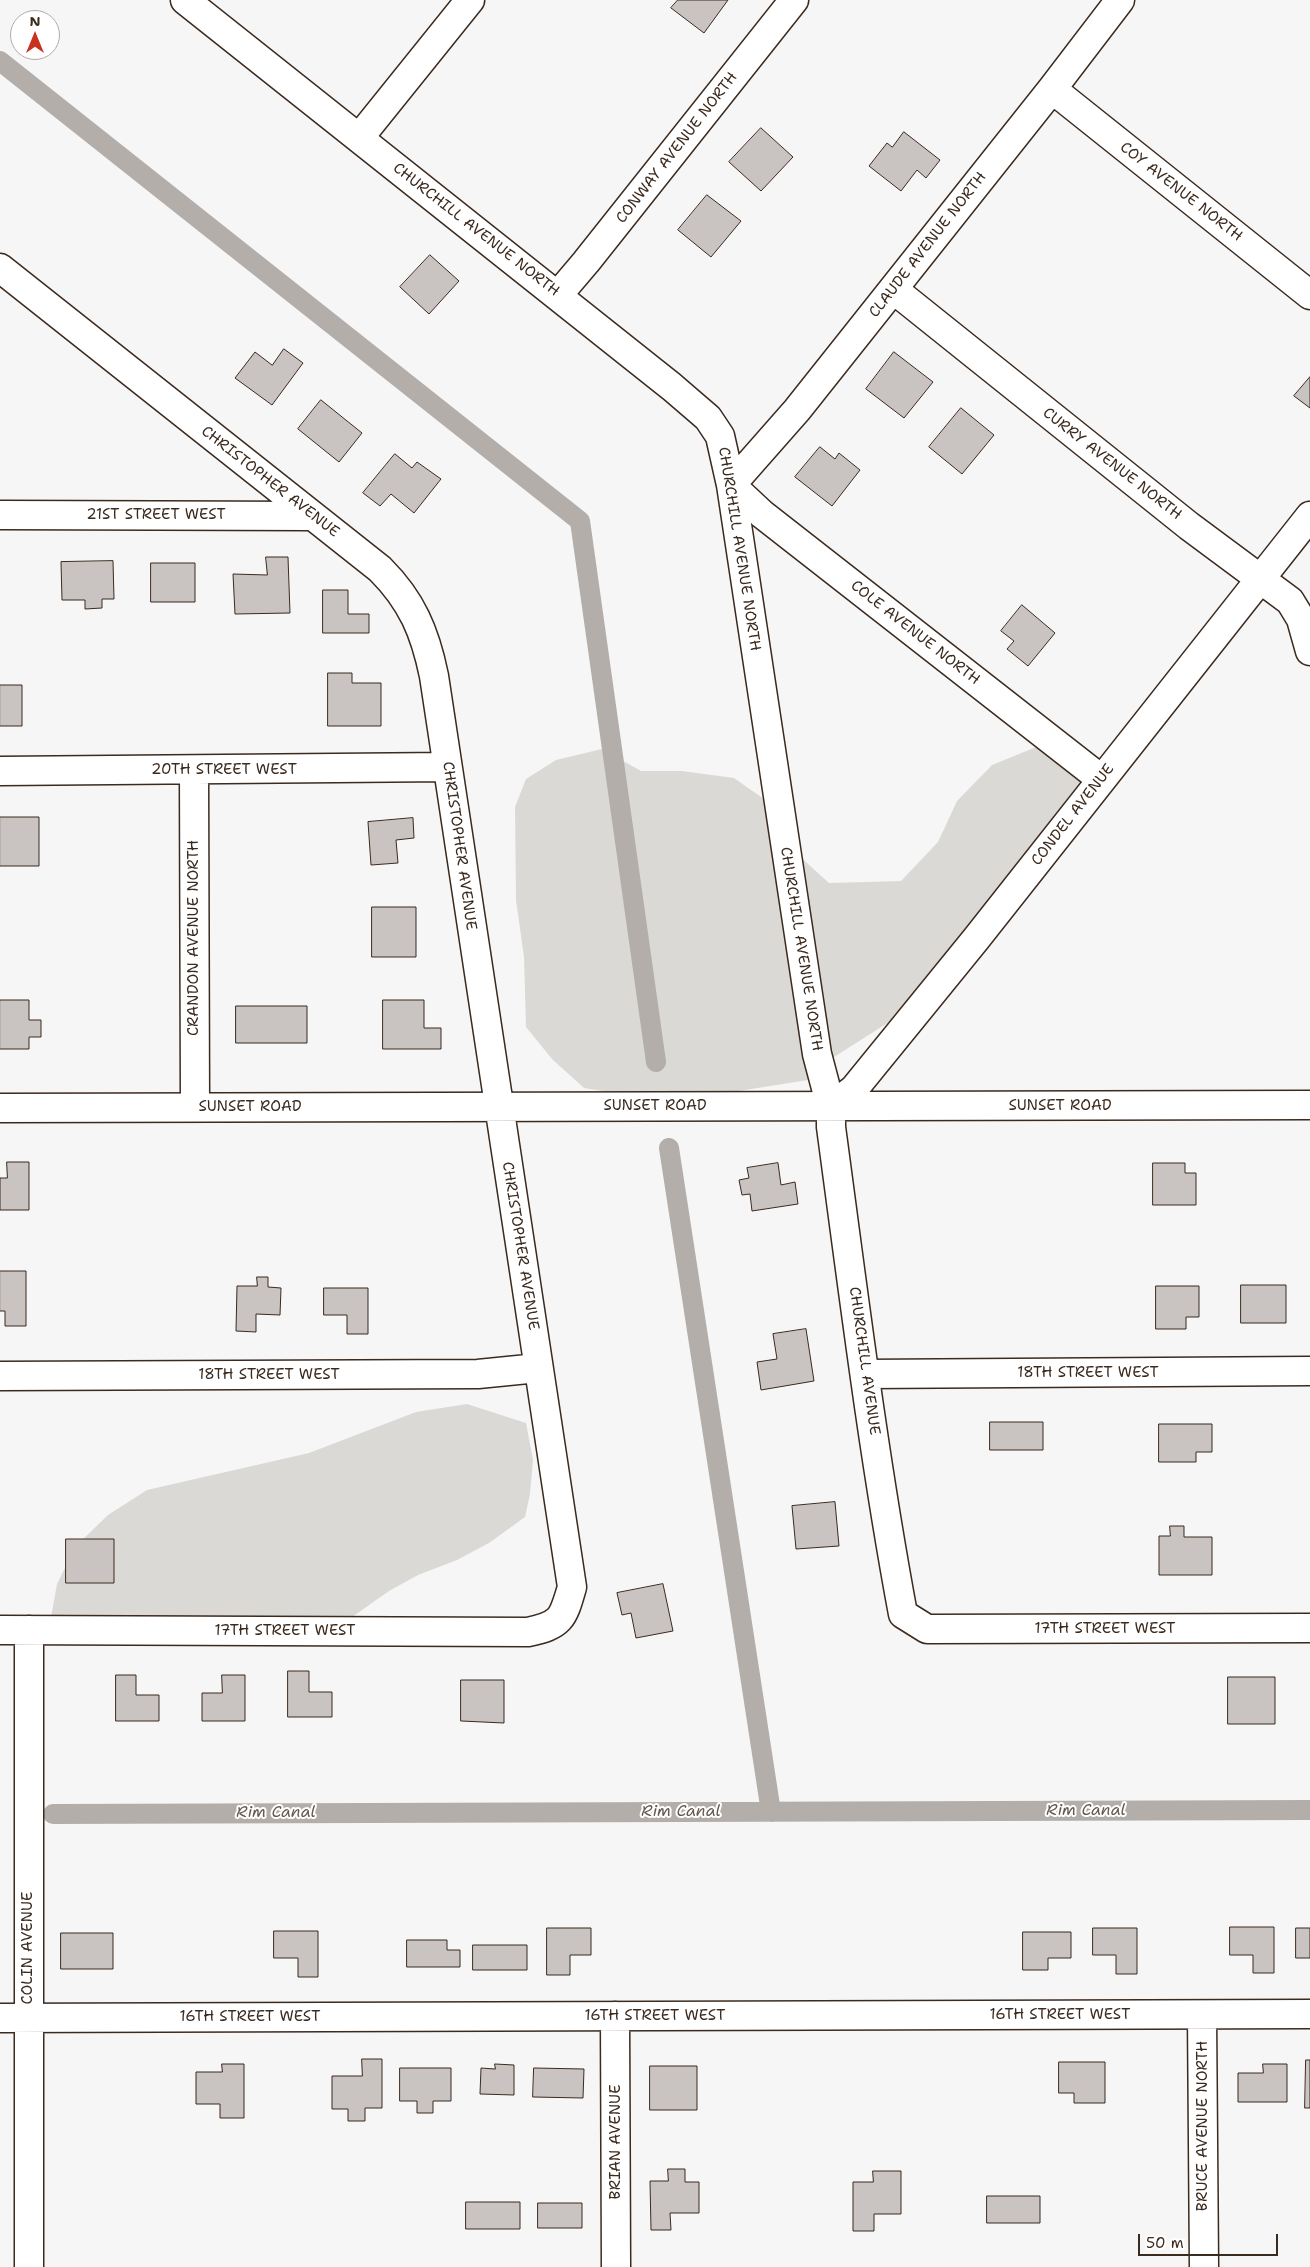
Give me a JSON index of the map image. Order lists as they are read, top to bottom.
{
  "streets": {
    "street": [
      "CONWAY AVENUE NORTH",
      "COY AVENUE NORTH",
      "CHURCHILL AVENUE NORTH",
      "CLAUDE AVENUE NORTH",
      "CURRY AVENUE NORTH",
      "CHRISTOPHER AVENUE",
      "21ST STREET WEST",
      "COLE AVENUE NORTH",
      "20TH STREET WEST",
      "CONDEL AVENUE",
      "CRANDON AVENUE NORTH",
      "SUNSET ROAD",
      "CHURCHILL AVENUE",
      "18TH STREET WEST",
      "17TH STREET WEST",
      "COLIN AVENUE",
      "16TH STREET WEST",
      "BRUCE AVENUE NORTH",
      "BRIAN AVENUE"
    ]
  },
  "crossings": [
    ["CONWAY AVENUE NORTH", "CHURCHILL AVENUE NORTH"],
    ["COY AVENUE NORTH", "CLAUDE AVENUE NORTH"],
    ["CHURCHILL AVENUE NORTH", "CLAUDE AVENUE NORTH"],
    ["CHURCHILL AVENUE NORTH", "COLE AVENUE NORTH"],
    ["CHURCHILL AVENUE NORTH", "CONDEL AVENUE"],
    ["CHURCHILL AVENUE NORTH", "SUNSET ROAD"],
    ["CHURCHILL AVENUE NORTH", "CHURCHILL AVENUE"],
    ["CLAUDE AVENUE NORTH", "CURRY AVENUE NORTH"],
    ["CLAUDE AVENUE NORTH", "COLE AVENUE NORTH"],
    ["CURRY AVENUE NORTH", "CONDEL AVENUE"],
    ["CHRISTOPHER AVENUE", "21ST STREET WEST"],
    ["CHRISTOPHER AVENUE", "20TH STREET WEST"],
    ["CHRISTOPHER AVENUE", "SUNSET ROAD"],
    ["CHRISTOPHER AVENUE", "18TH STREET WEST"],
    ["CHRISTOPHER AVENUE", "17TH STREET WEST"],
    ["COLE AVENUE NORTH", "CONDEL AVENUE"],
    ["20TH STREET WEST", "CRANDON AVENUE NORTH"],
    ["CONDEL AVENUE", "SUNSET ROAD"],
    ["CONDEL AVENUE", "CHURCHILL AVENUE"],
    ["CRANDON AVENUE NORTH", "SUNSET ROAD"],
    ["SUNSET ROAD", "CHURCHILL AVENUE"],
    ["CHURCHILL AVENUE", "18TH STREET WEST"],
    ["CHURCHILL AVENUE", "17TH STREET WEST"],
    ["17TH STREET WEST", "COLIN AVENUE"],
    ["COLIN AVENUE", "16TH STREET WEST"],
    ["16TH STREET WEST", "BRUCE AVENUE NORTH"],
    ["16TH STREET WEST", "BRIAN AVENUE"]
  ],
  "water": ["Rim Canal"],
  "scale_bar": "50 m",
  "north": "top"
}
